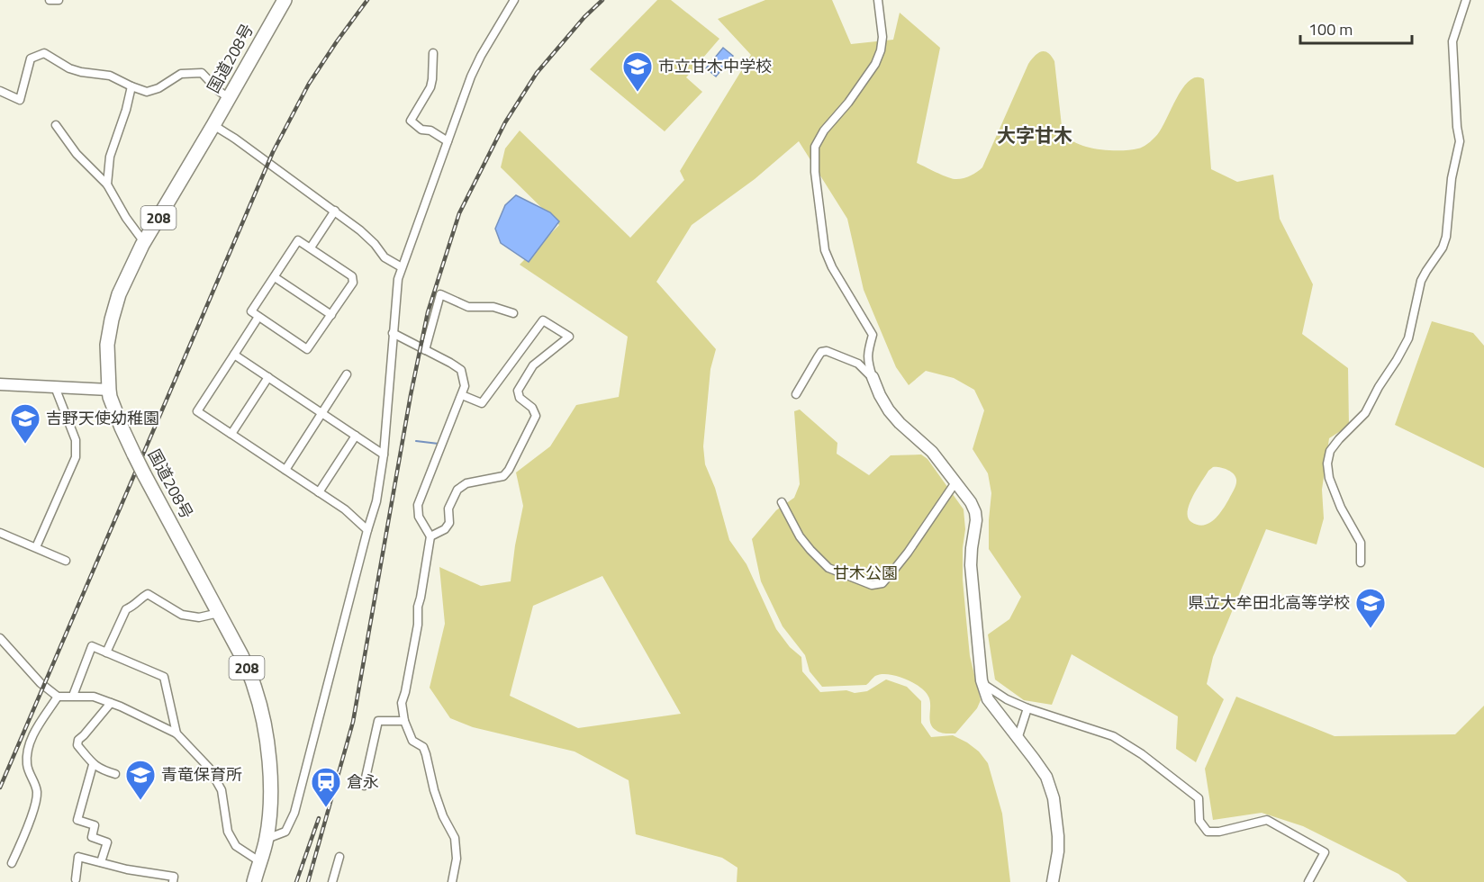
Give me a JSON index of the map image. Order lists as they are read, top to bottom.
{
  "streets": {
    "highway": ["国道208号", "208"]
  },
  "districts": ["大字甘木"],
  "parks": ["甘木公園"],
  "places": {
    "school or university": [
      "市立甘木中学校",
      "吉野天使幼稚園",
      "県立大牟田北高等学校",
      "青竜保育所"
    ],
    "station": ["倉永"]
  },
  "scale_bar": "100 m"
}
